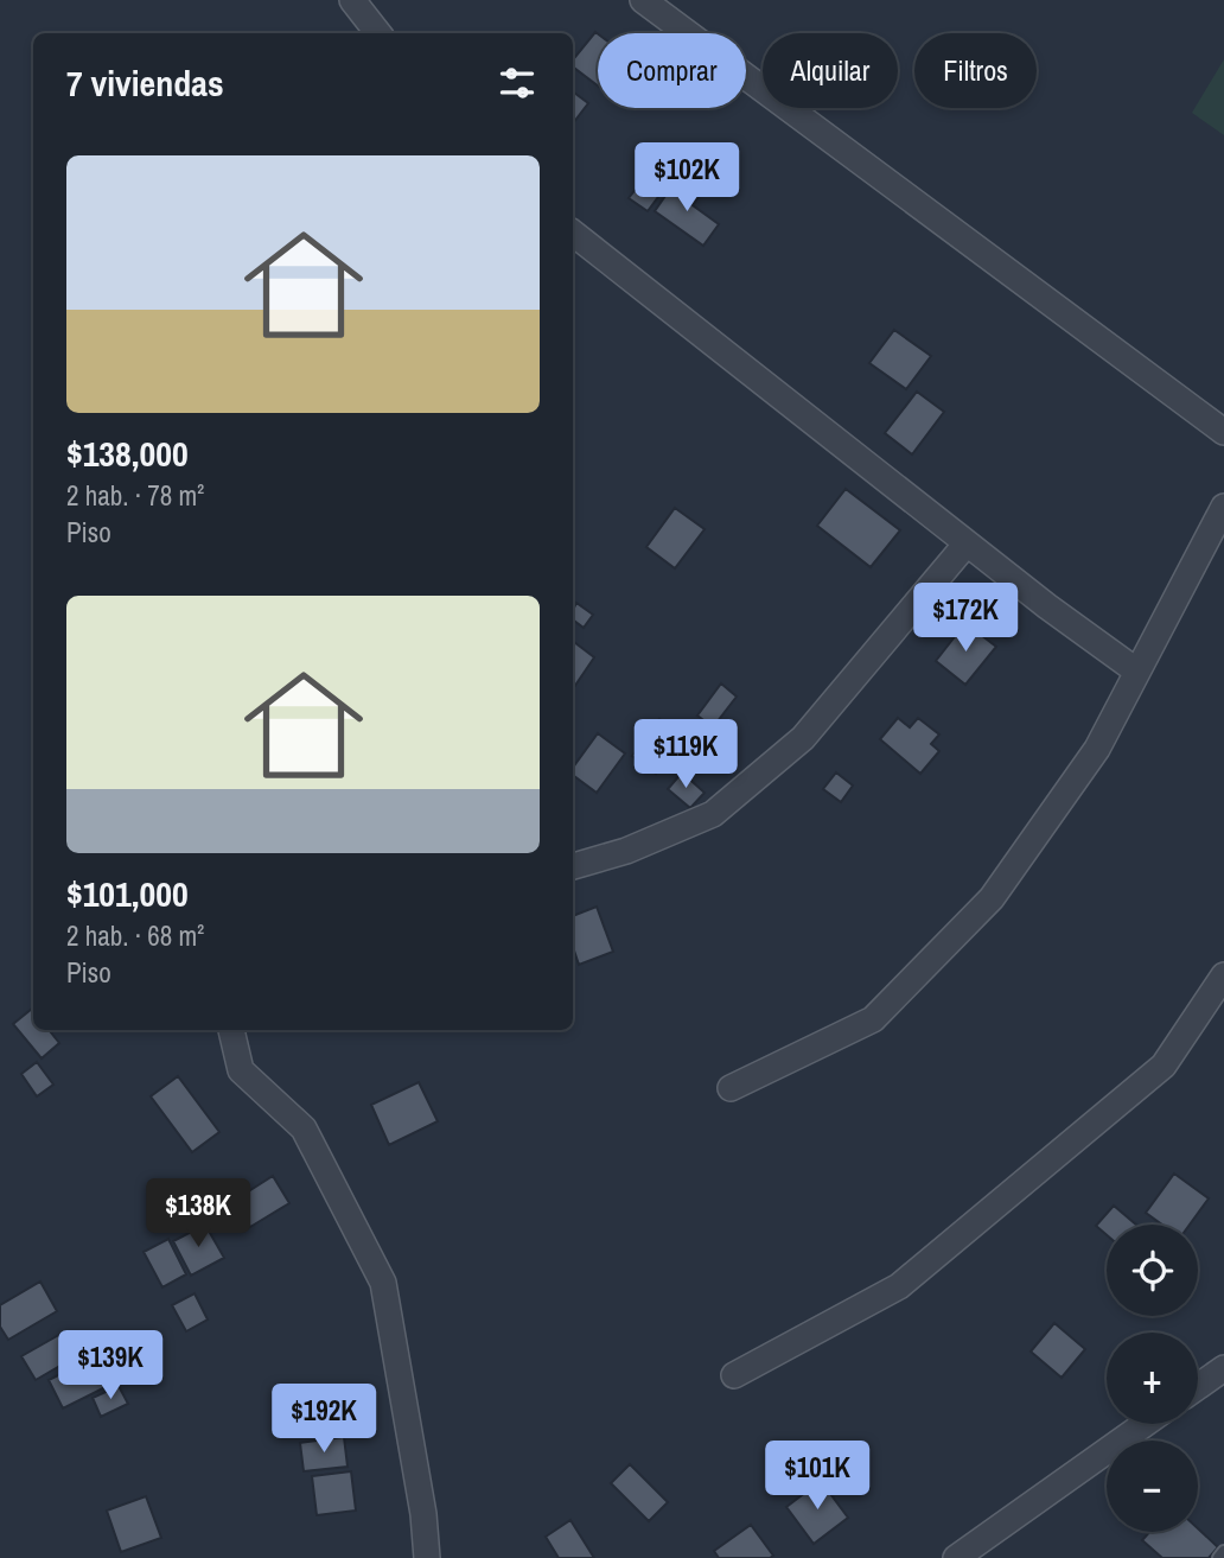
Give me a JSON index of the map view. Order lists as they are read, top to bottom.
{
  "page": {
    "chip": ["Comprar", "Alquilar", "Filtros"],
    "heading": "7 viviendas",
    "list": [
      {
        "name": "$138,000",
        "note": "2 hab. · 78 m² · Piso"
      },
      {
        "name": "$101,000",
        "note": "2 hab. · 68 m² · Piso"
      }
    ],
    "price": [
      "$102K",
      "$172K",
      "$119K",
      "$138K",
      "$139K",
      "$192K",
      "$101K"
    ],
    "map_buttons": ["+", "−"]
  }
}
